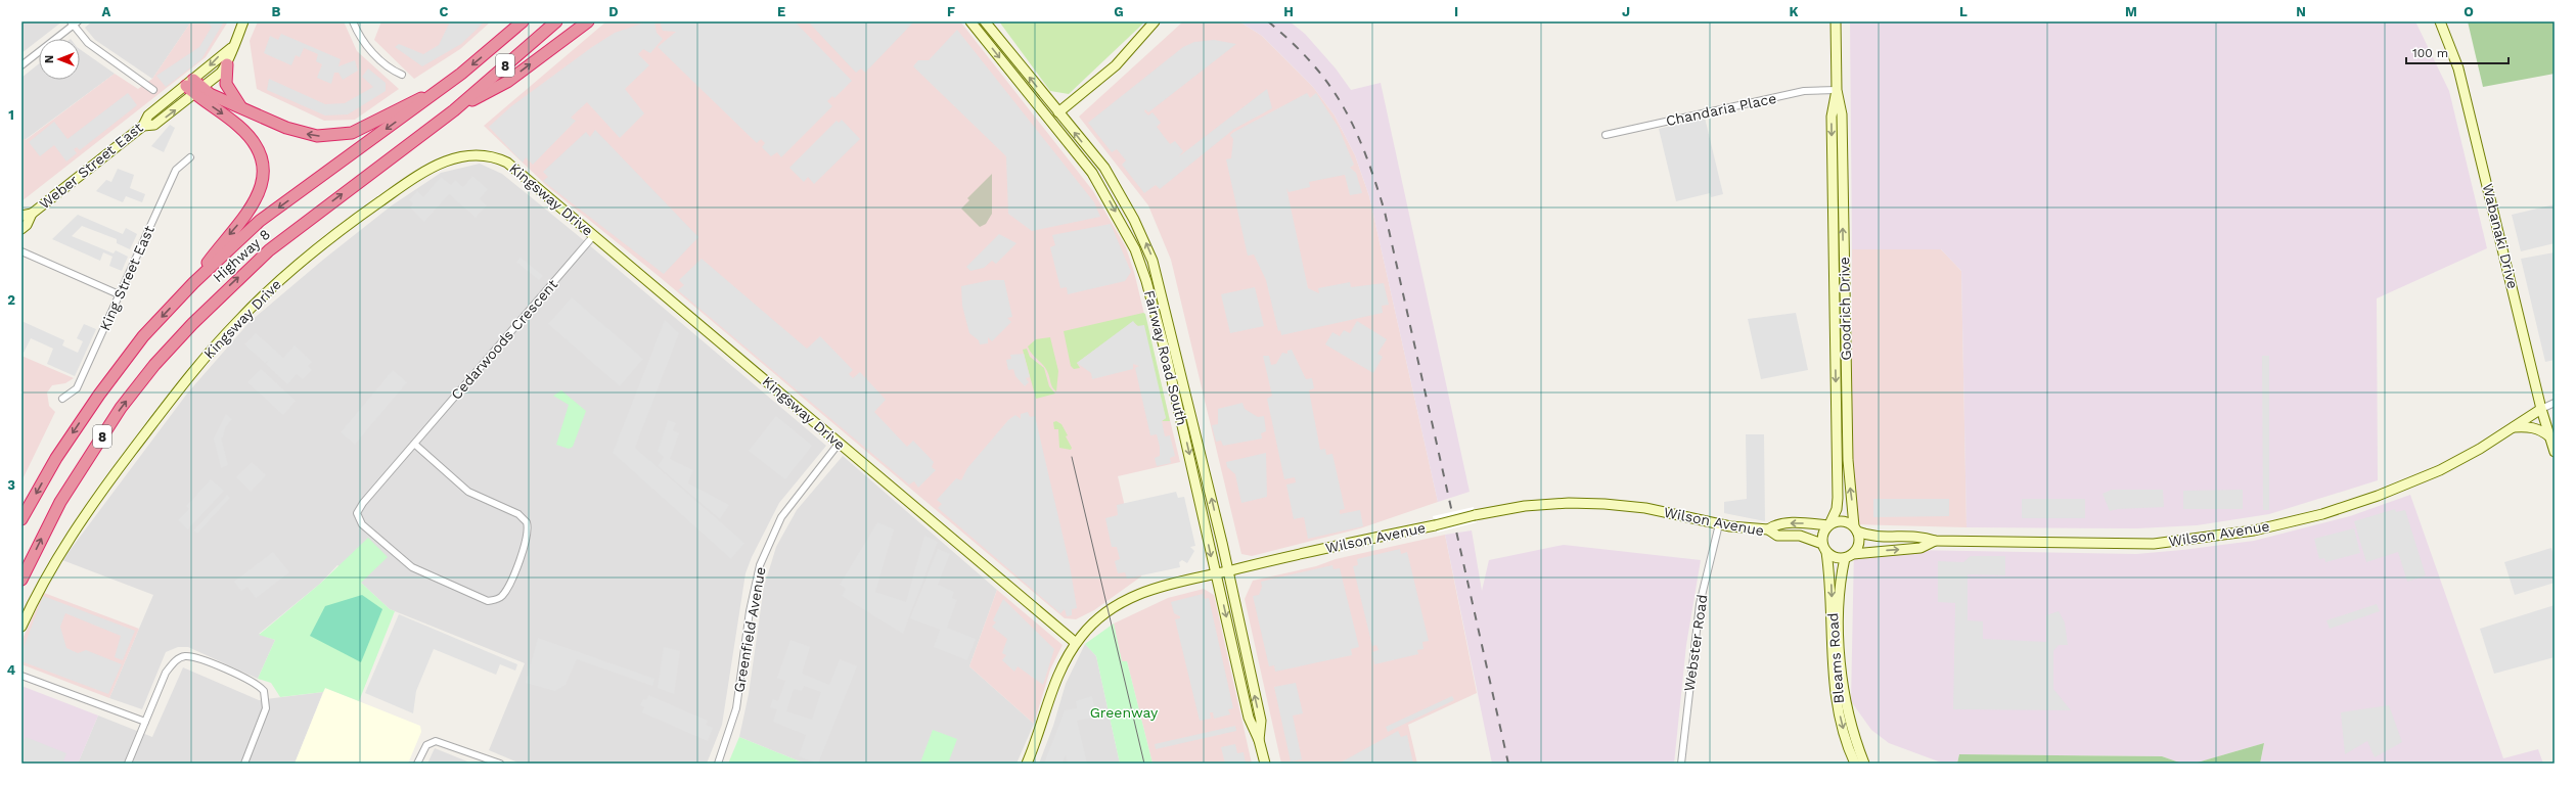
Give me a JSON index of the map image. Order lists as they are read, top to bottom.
{
  "streets": {
    "highway": ["8", "Highway 8"],
    "street": [
      "Chandaria Place",
      "Weber Street East",
      "Kingsway Drive",
      "Wabanaki Drive",
      "King Street East",
      "Goodrich Drive",
      "Cedarwoods Crescent",
      "Fairway Road South",
      "Wilson Avenue",
      "Greenfield Avenue",
      "Webster Road",
      "Bleams Road"
    ]
  },
  "crossings": [
    ["Chandaria Place", "Goodrich Drive"],
    ["Kingsway Drive", "Cedarwoods Crescent"],
    ["Kingsway Drive", "Wilson Avenue"],
    ["Kingsway Drive", "Greenfield Avenue"],
    ["Wabanaki Drive", "Wilson Avenue"],
    ["Goodrich Drive", "Wilson Avenue"],
    ["Goodrich Drive", "Bleams Road"],
    ["Fairway Road South", "Wilson Avenue"],
    ["Wilson Avenue", "Webster Road"],
    ["Wilson Avenue", "Bleams Road"]
  ],
  "parks": ["Greenway"],
  "scale_bar": "100 m",
  "north": "left",
  "grid": {
    "columns": [
      "A",
      "B",
      "C",
      "D",
      "E",
      "F",
      "G",
      "H",
      "I",
      "J",
      "K",
      "L",
      "M",
      "N",
      "O"
    ],
    "rows": [
      "1",
      "2",
      "3",
      "4"
    ]
  }
}
